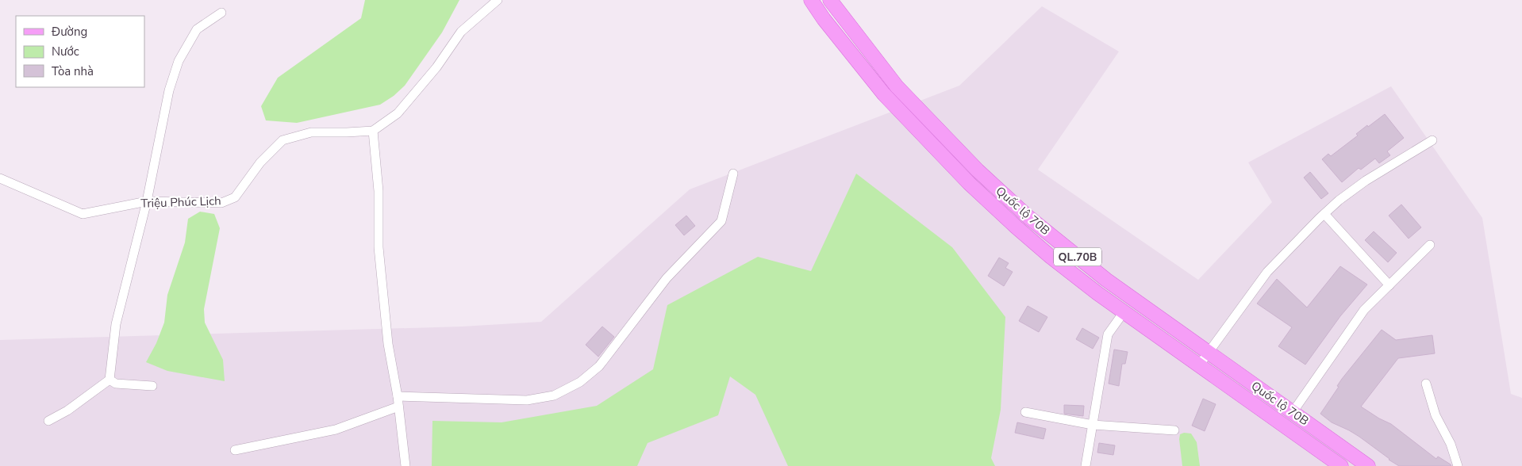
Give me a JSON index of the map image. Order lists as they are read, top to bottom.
{
  "streets": {
    "main road": ["Quốc lộ 70B", "QL.70B"],
    "street": ["Triệu Phúc Lịch"]
  },
  "legend": ["Đường", "Nước", "Tòa nhà"]
}
